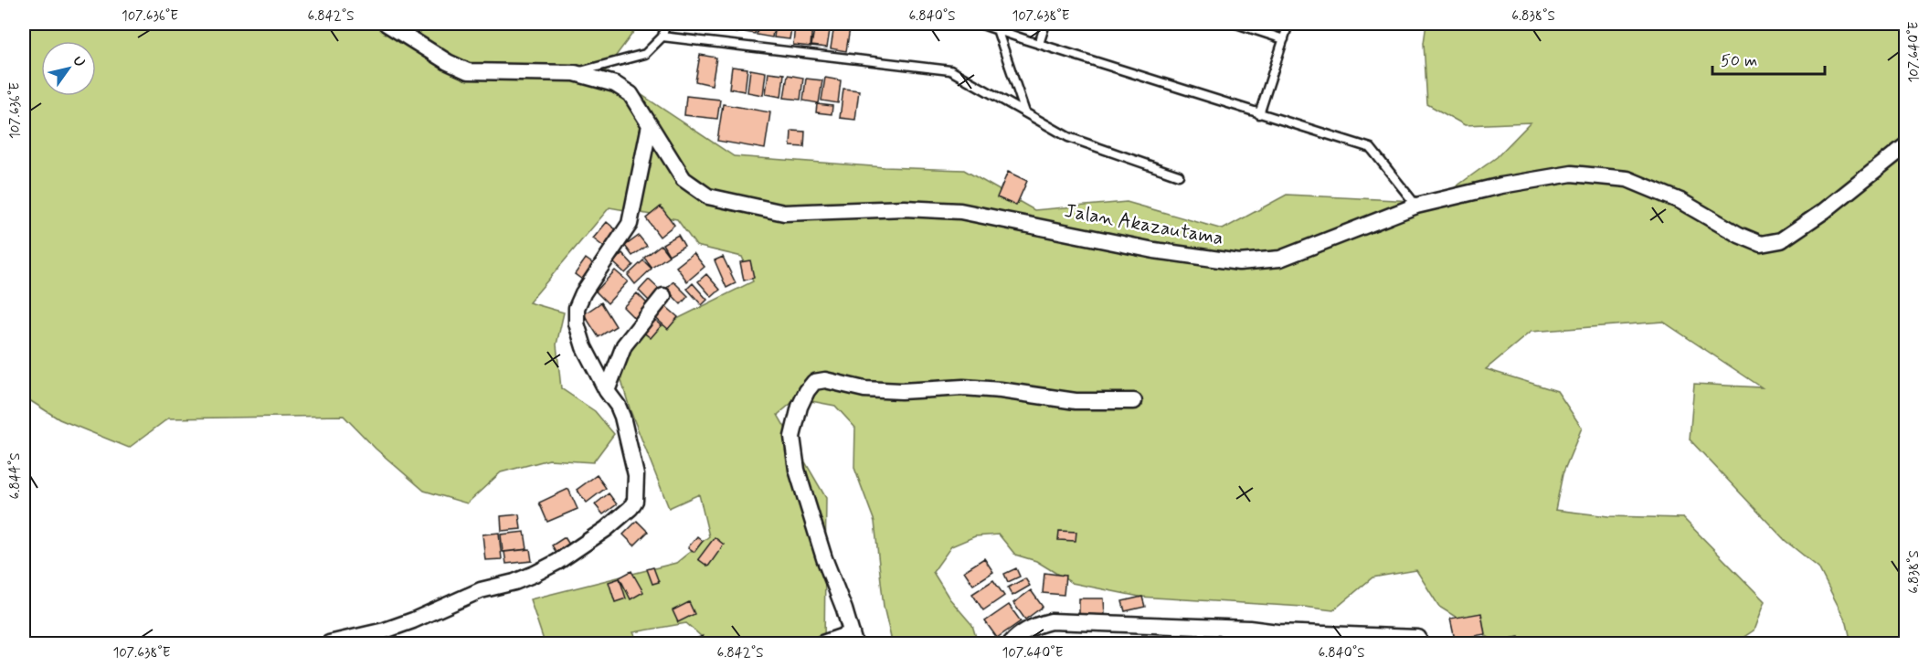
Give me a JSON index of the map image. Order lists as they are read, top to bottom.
{
  "streets": {
    "street": ["Jalan Akazautama"]
  },
  "scale_bar": "50 m",
  "north": "top right",
  "coordinates": [
    "107.636°E",
    "6.842°S",
    "6.840°S",
    "107.638°E",
    "6.838°S",
    "107.640°E",
    "6.844°S"
  ]
}
